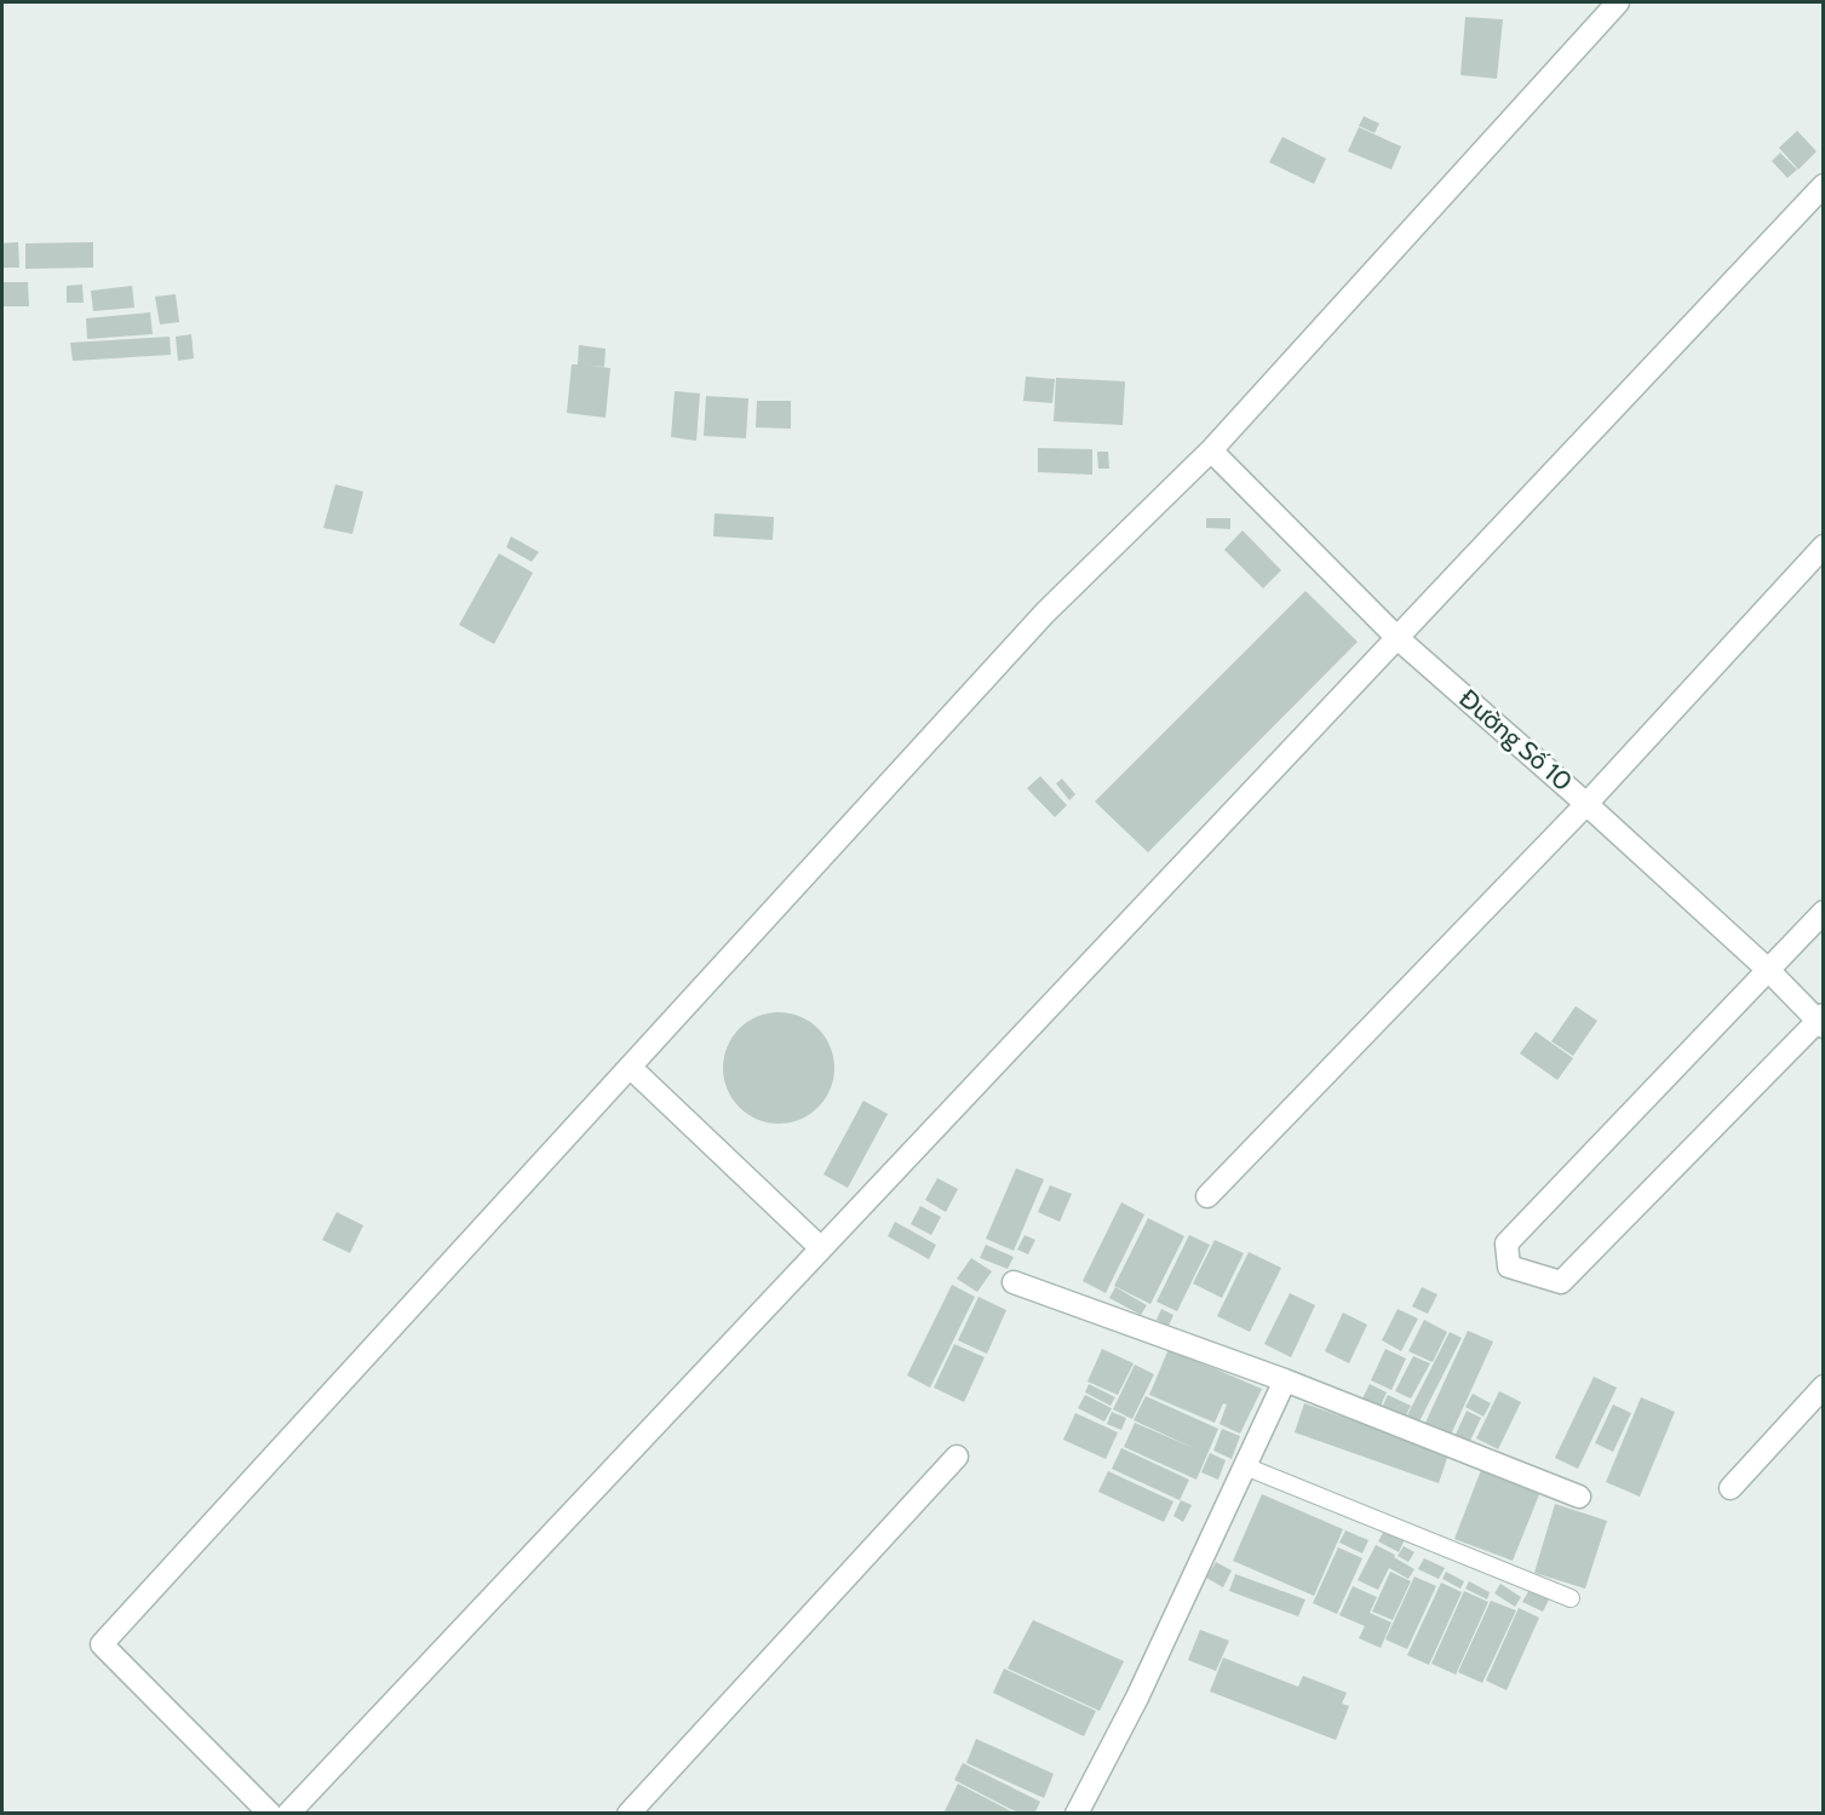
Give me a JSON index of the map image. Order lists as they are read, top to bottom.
{
  "streets": {
    "street": ["Đường Số 10"]
  }
}
